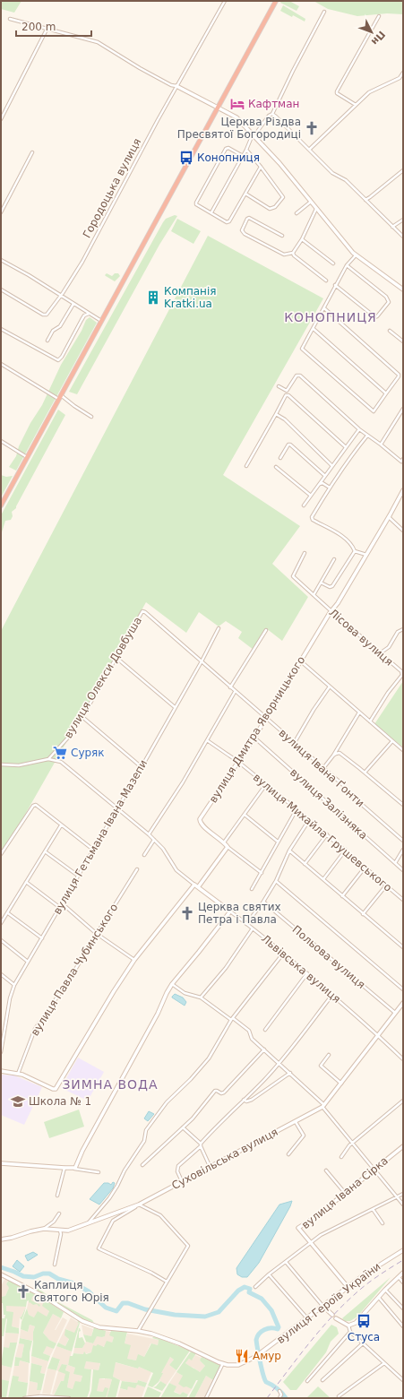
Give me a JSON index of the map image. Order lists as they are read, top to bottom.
{
  "streets": {
    "street": [
      "Городоцька вулиця",
      "Лісова вулиця",
      "вулиця Олекси Довбуша",
      "вулиця Дмитра Яворницького",
      "вулиця Івана Ґонти",
      "вулиця Залізняка",
      "вулиця Михайла Грушевського",
      "вулиця Гетьмана Івана Мазепи",
      "Польова вулиця",
      "Львівська вулиця",
      "вулиця Павла Чубинського",
      "Суховільська вулиця",
      "вулиця Івана Сірка",
      "вулиця Героїв України"
    ]
  },
  "crossings": [
    ["Лісова вулиця", "вулиця Дмитра Яворницького"],
    ["вулиця Олекси Довбуша", "вулиця Івана Ґонти"],
    ["вулиця Олекси Довбуша", "Львівська вулиця"],
    ["вулиця Дмитра Яворницького", "вулиця Івана Ґонти"],
    ["вулиця Дмитра Яворницького", "вулиця Залізняка"],
    ["вулиця Дмитра Яворницького", "вулиця Михайла Грушевського"],
    ["вулиця Івана Ґонти", "вулиця Гетьмана Івана Мазепи"],
    ["вулиця Гетьмана Івана Мазепи", "Львівська вулиця"],
    ["Польова вулиця", "Суховільська вулиця"],
    ["Львівська вулиця", "Суховільська вулиця"]
  ],
  "districts": ["КОНОПНИЦЯ", "ЗИМНА ВОДА"],
  "places": {
    "hotel": ["Кафтман"],
    "church": ["Церква Різдва Пресвятої Богородиці", "Церква святих Петра і Павла", "Каплиця святого Юрія"],
    "bus stop": ["Конопниця", "Стуса"],
    "building": ["Компанія Kratki.ua"],
    "supermarket": ["Суряк"],
    "school or university": ["Школа № 1"],
    "restaurant": ["Амур"]
  },
  "scale_bar": "200 m",
  "north": "bottom right"
}
